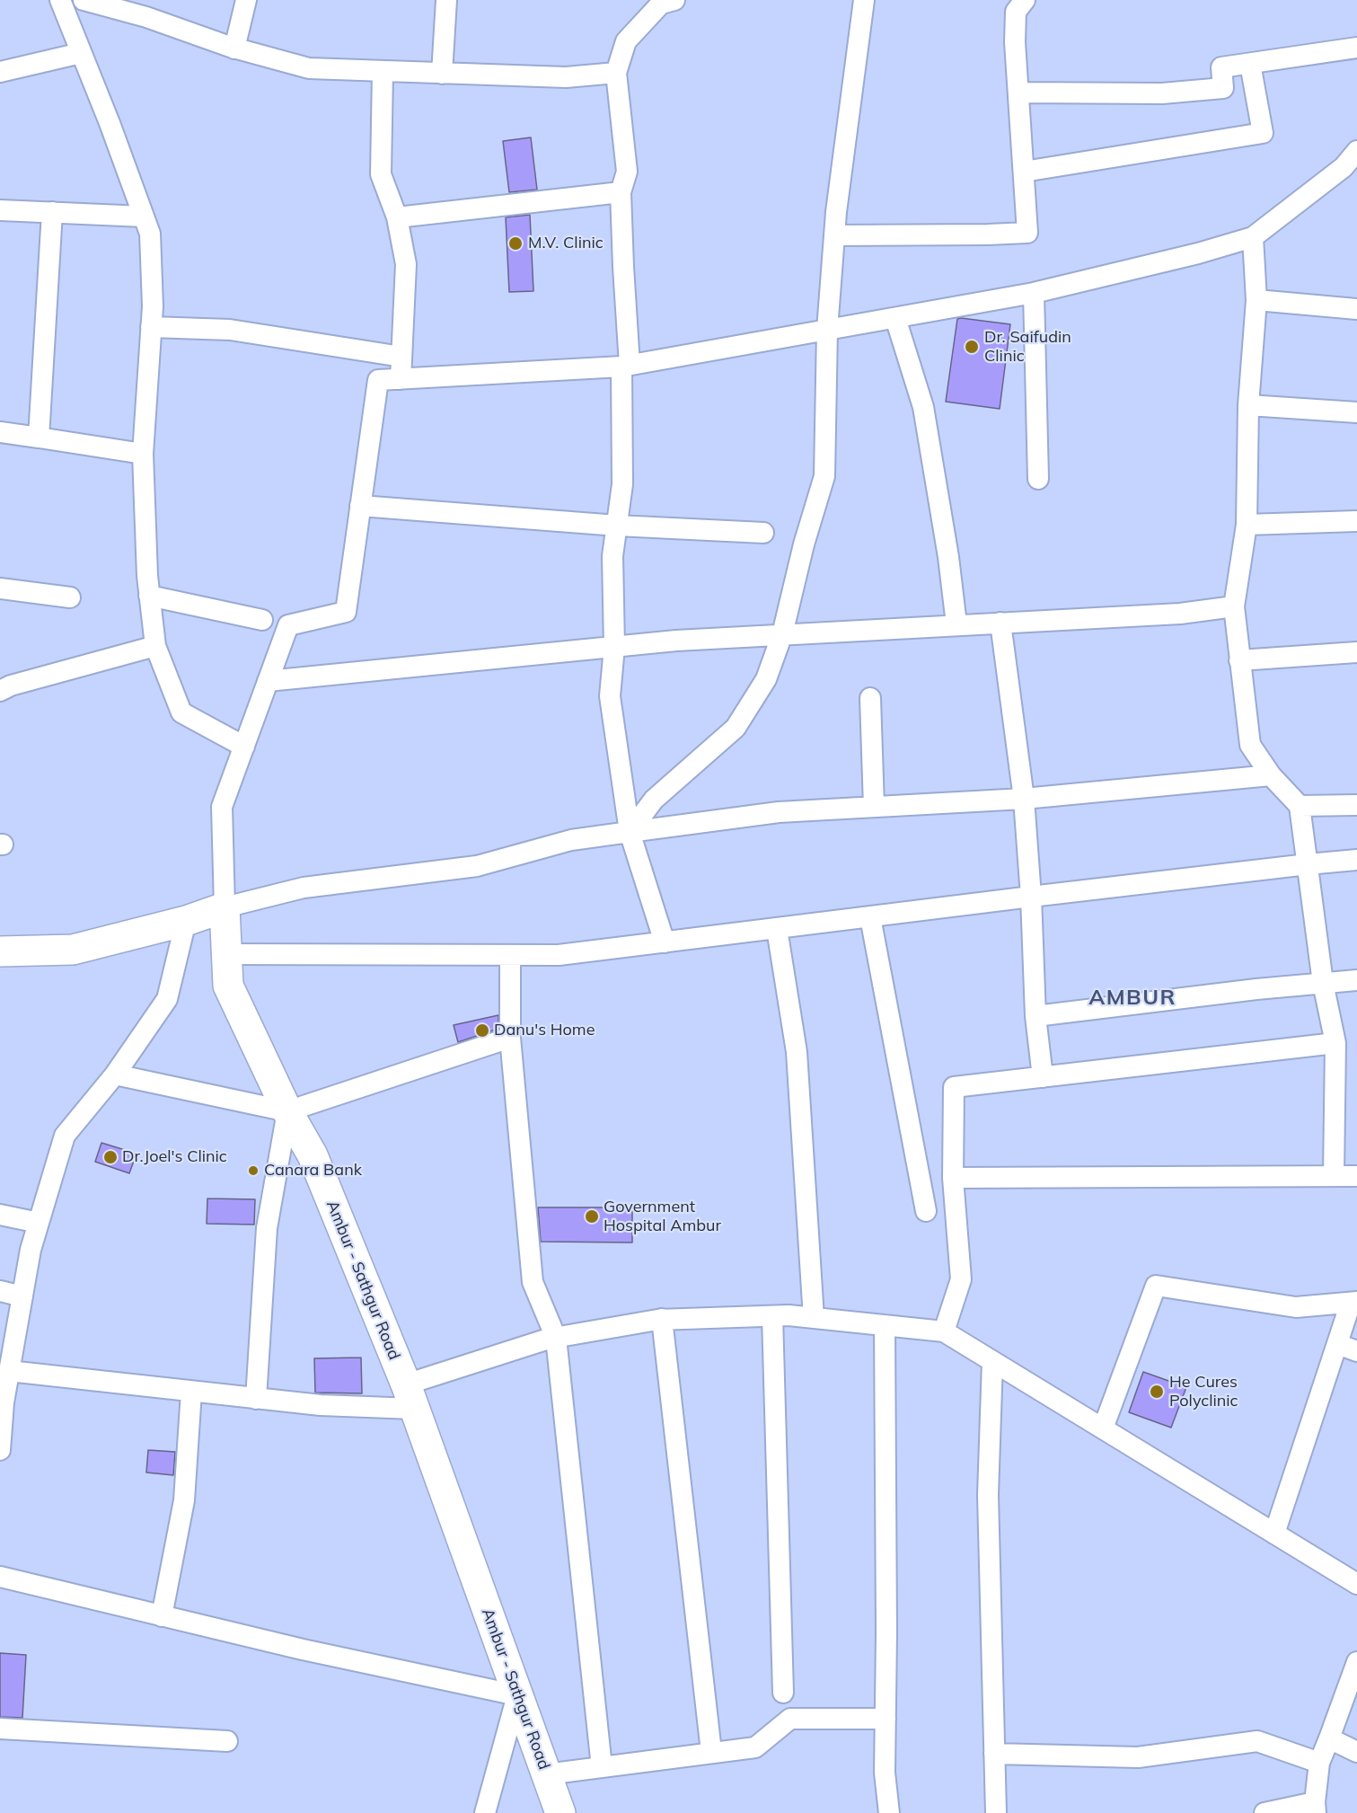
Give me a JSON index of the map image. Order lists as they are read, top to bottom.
{
  "streets": {
    "main road": ["Ambur - Sathgur Road"]
  },
  "districts": ["AMBUR"],
  "places": [
    "M.V. Clinic",
    "Dr. Saifudin Clinic",
    "Danu's Home",
    "Dr.Joel's Clinic",
    "Canara Bank",
    "Government Hospital Ambur",
    "He Cures Polyclinic"
  ]
}
